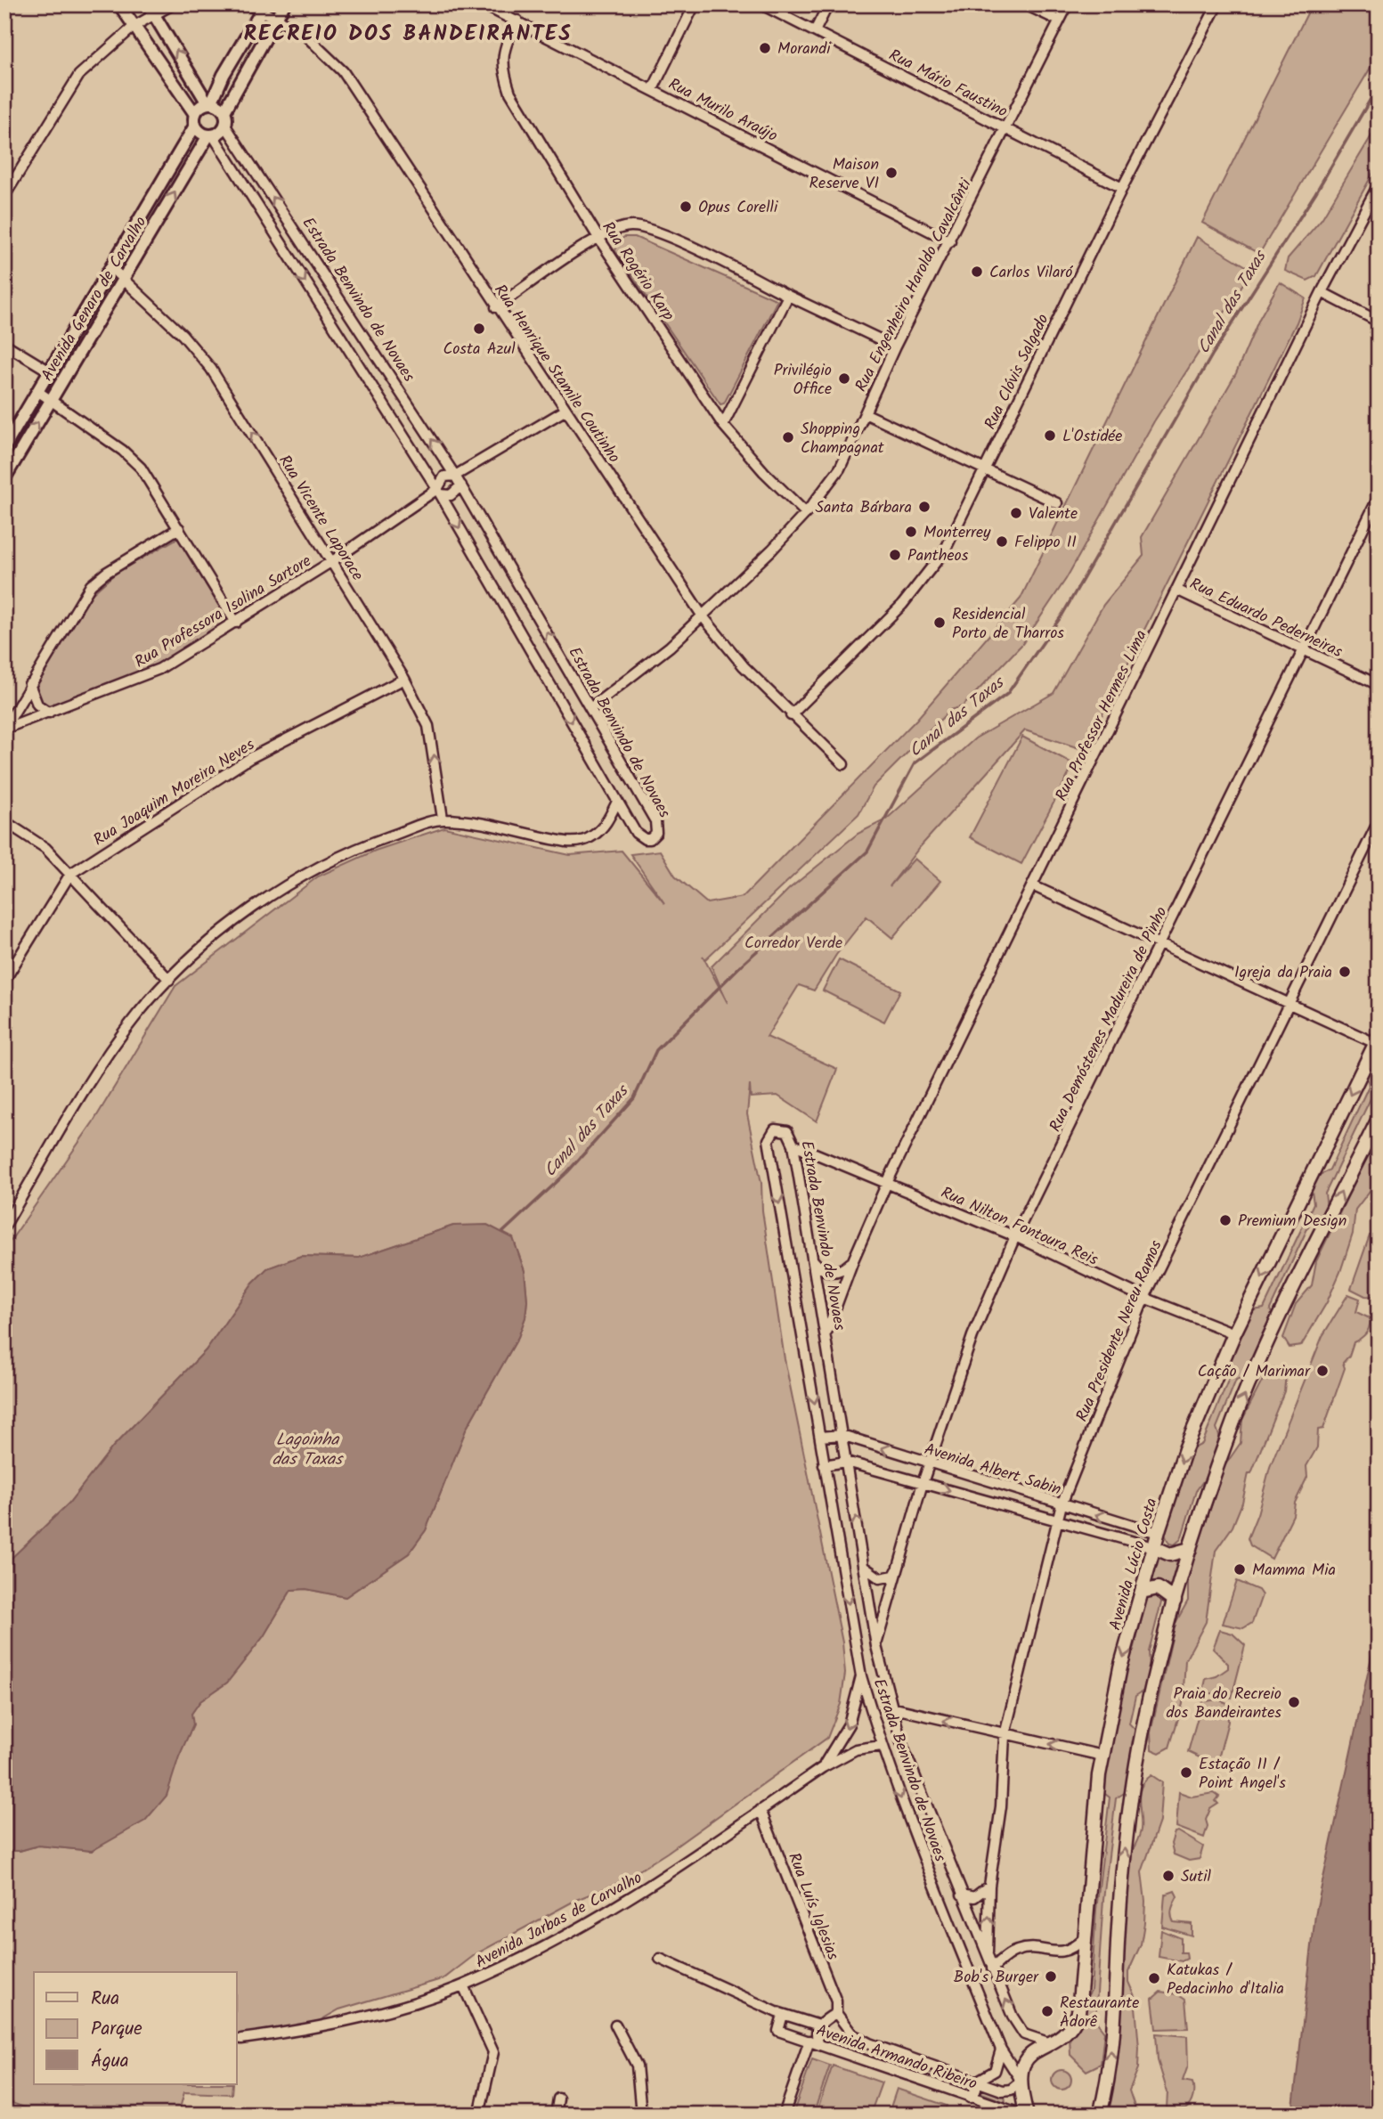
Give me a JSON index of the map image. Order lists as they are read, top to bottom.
{
  "streets": {
    "main road": ["Avenida Lúcio Costa"],
    "street": [
      "Rua Mário Faustino",
      "Rua Murilo Araújo",
      "Rua Rogério Karp",
      "Rua Engenheiro Haroldo Cavalcânti",
      "Avenida Genaro de Carvalho",
      "Estrada Benvindo de Novaes",
      "Rua Clóvis Salgado",
      "Rua Henrique Stamile Coutinho",
      "Rua Vicente Laporace",
      "Rua Professora Isolina Sartore",
      "Rua Eduardo Pederneiras",
      "Rua Professor Hermes Lima",
      "Rua Joaquim Moreira Neves",
      "Rua Demóstenes Madureira de Pinho",
      "Rua Nilton Fontoura Reis",
      "Rua Presidente Nereu Ramos",
      "Avenida Albert Sabin",
      "Rua Luís Iglesias",
      "Avenida Jarbas de Carvalho",
      "Avenida Armando Ribeiro"
    ]
  },
  "crossings": [
    ["Rua Mário Faustino", "Rua Engenheiro Haroldo Cavalcânti"],
    ["Rua Mário Faustino", "Rua Clóvis Salgado"],
    ["Rua Murilo Araújo", "Rua Rogério Karp"],
    ["Rua Murilo Araújo", "Rua Engenheiro Haroldo Cavalcânti"],
    ["Rua Rogério Karp", "Rua Engenheiro Haroldo Cavalcânti"],
    ["Rua Engenheiro Haroldo Cavalcânti", "Estrada Benvindo de Novaes"],
    ["Rua Engenheiro Haroldo Cavalcânti", "Rua Henrique Stamile Coutinho"],
    ["Avenida Genaro de Carvalho", "Estrada Benvindo de Novaes"],
    ["Avenida Genaro de Carvalho", "Rua Vicente Laporace"],
    ["Estrada Benvindo de Novaes", "Rua Professora Isolina Sartore"],
    ["Estrada Benvindo de Novaes", "Rua Professor Hermes Lima"],
    ["Estrada Benvindo de Novaes", "Rua Demóstenes Madureira de Pinho"],
    ["Estrada Benvindo de Novaes", "Rua Nilton Fontoura Reis"],
    ["Estrada Benvindo de Novaes", "Rua Presidente Nereu Ramos"],
    ["Estrada Benvindo de Novaes", "Avenida Albert Sabin"],
    ["Estrada Benvindo de Novaes", "Avenida Lúcio Costa"],
    ["Estrada Benvindo de Novaes", "Avenida Jarbas de Carvalho"],
    ["Estrada Benvindo de Novaes", "Avenida Armando Ribeiro"],
    ["Rua Clóvis Salgado", "Rua Henrique Stamile Coutinho"],
    ["Rua Henrique Stamile Coutinho", "Rua Professora Isolina Sartore"],
    ["Rua Vicente Laporace", "Rua Professora Isolina Sartore"],
    ["Rua Vicente Laporace", "Rua Joaquim Moreira Neves"],
    ["Rua Eduardo Pederneiras", "Rua Professor Hermes Lima"],
    ["Rua Eduardo Pederneiras", "Rua Demóstenes Madureira de Pinho"],
    ["Rua Professor Hermes Lima", "Rua Nilton Fontoura Reis"],
    ["Rua Demóstenes Madureira de Pinho", "Rua Nilton Fontoura Reis"],
    ["Rua Demóstenes Madureira de Pinho", "Avenida Albert Sabin"],
    ["Rua Nilton Fontoura Reis", "Rua Presidente Nereu Ramos"],
    ["Rua Nilton Fontoura Reis", "Avenida Lúcio Costa"],
    ["Rua Presidente Nereu Ramos", "Avenida Albert Sabin"],
    ["Avenida Albert Sabin", "Avenida Lúcio Costa"],
    ["Avenida Lúcio Costa", "Avenida Armando Ribeiro"],
    ["Rua Luís Iglesias", "Avenida Jarbas de Carvalho"],
    ["Rua Luís Iglesias", "Avenida Armando Ribeiro"]
  ],
  "one_way": ["Rua Vicente Laporace"],
  "districts": ["RECREIO DOS BANDEIRANTES"],
  "water": ["Canal das Taxas", "Lagoinha das Taxas"],
  "parks": ["Corredor Verde"],
  "places": [
    "Morandi",
    "Maison Reserve VI",
    "Opus Corelli",
    "Carlos Vilaró",
    "Costa Azul",
    "Privilégio Office",
    "L'Ostidée",
    "Shopping Champagnat",
    "Santa Bárbara",
    "Valente",
    "Monterrey",
    "Felippo II",
    "Pantheos",
    "Residencial Porto de Tharros",
    "Igreja da Praia",
    "Premium Design",
    "Cação / Marimar",
    "Mamma Mia",
    "Praia do Recreio dos Bandeirantes",
    "Estação 11 / Point Angel's",
    "Sutil",
    "Bob's Burger",
    "Katukas / Pedacinho d'Italia",
    "Restaurante Àdorê"
  ],
  "legend": ["Rua", "Parque", "Água"]
}
